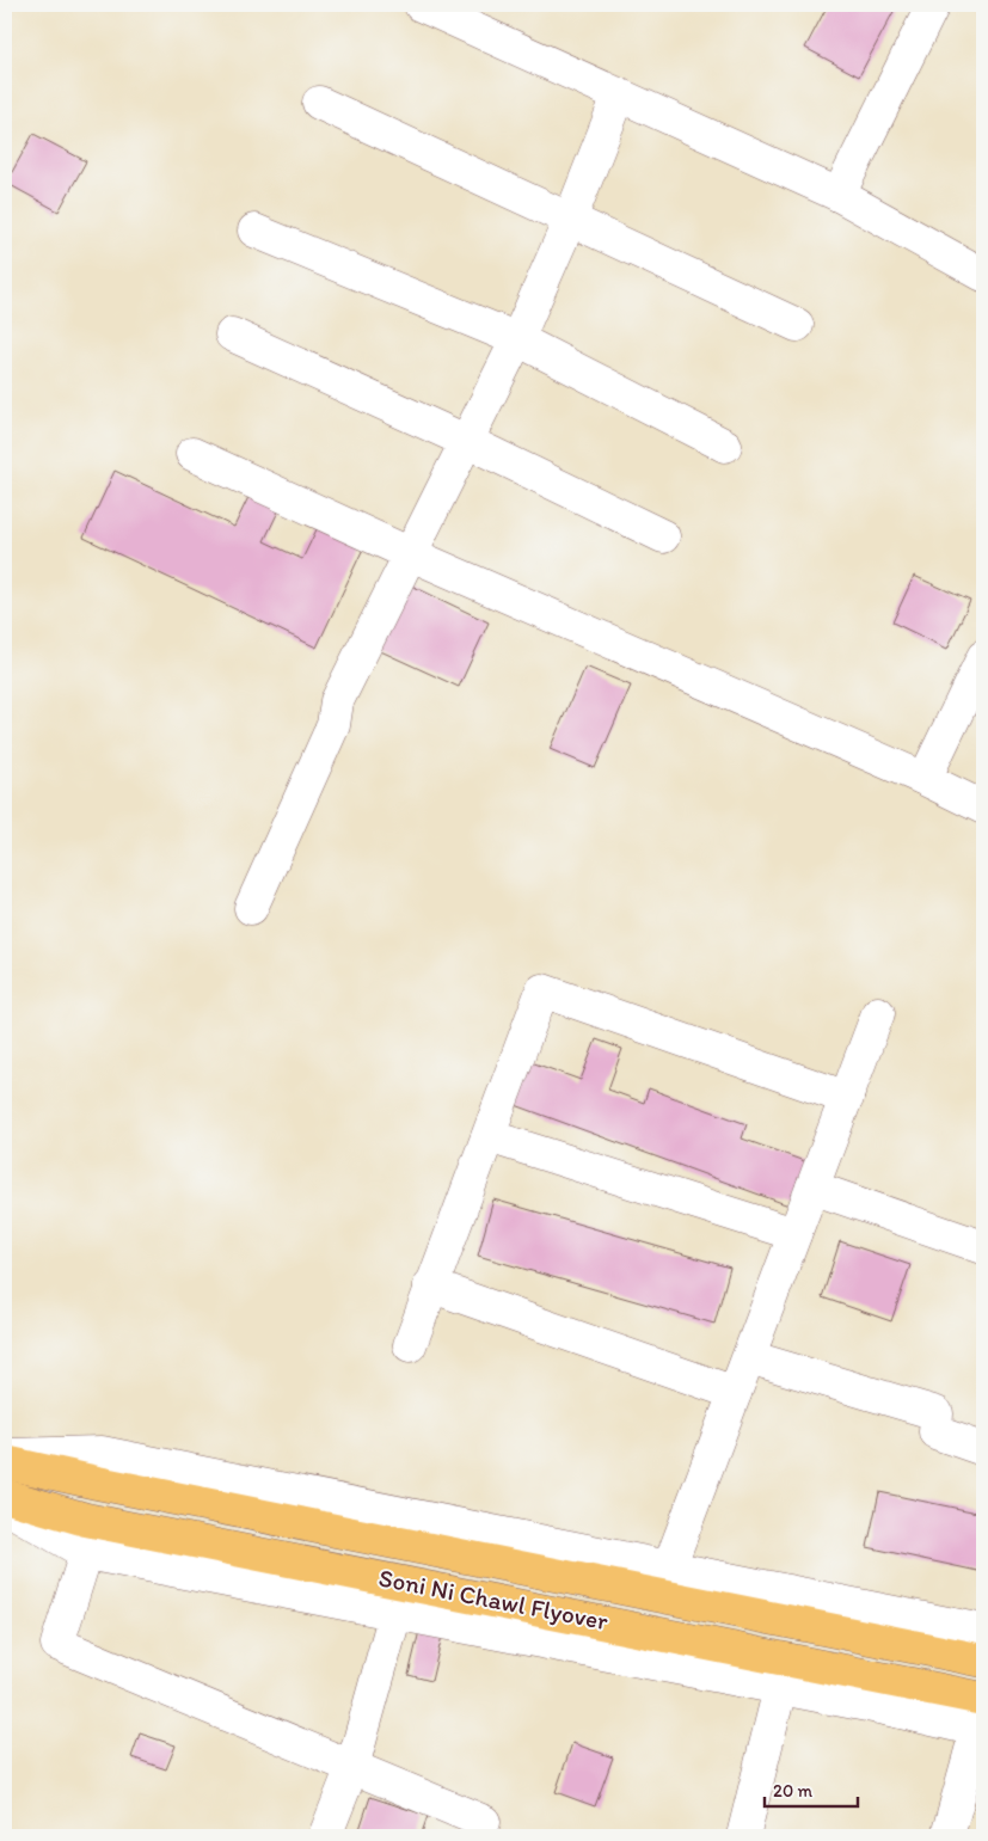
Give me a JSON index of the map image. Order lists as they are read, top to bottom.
{
  "streets": {
    "main road": ["Soni Ni Chawl Flyover"]
  },
  "scale_bar": "20 m"
}
